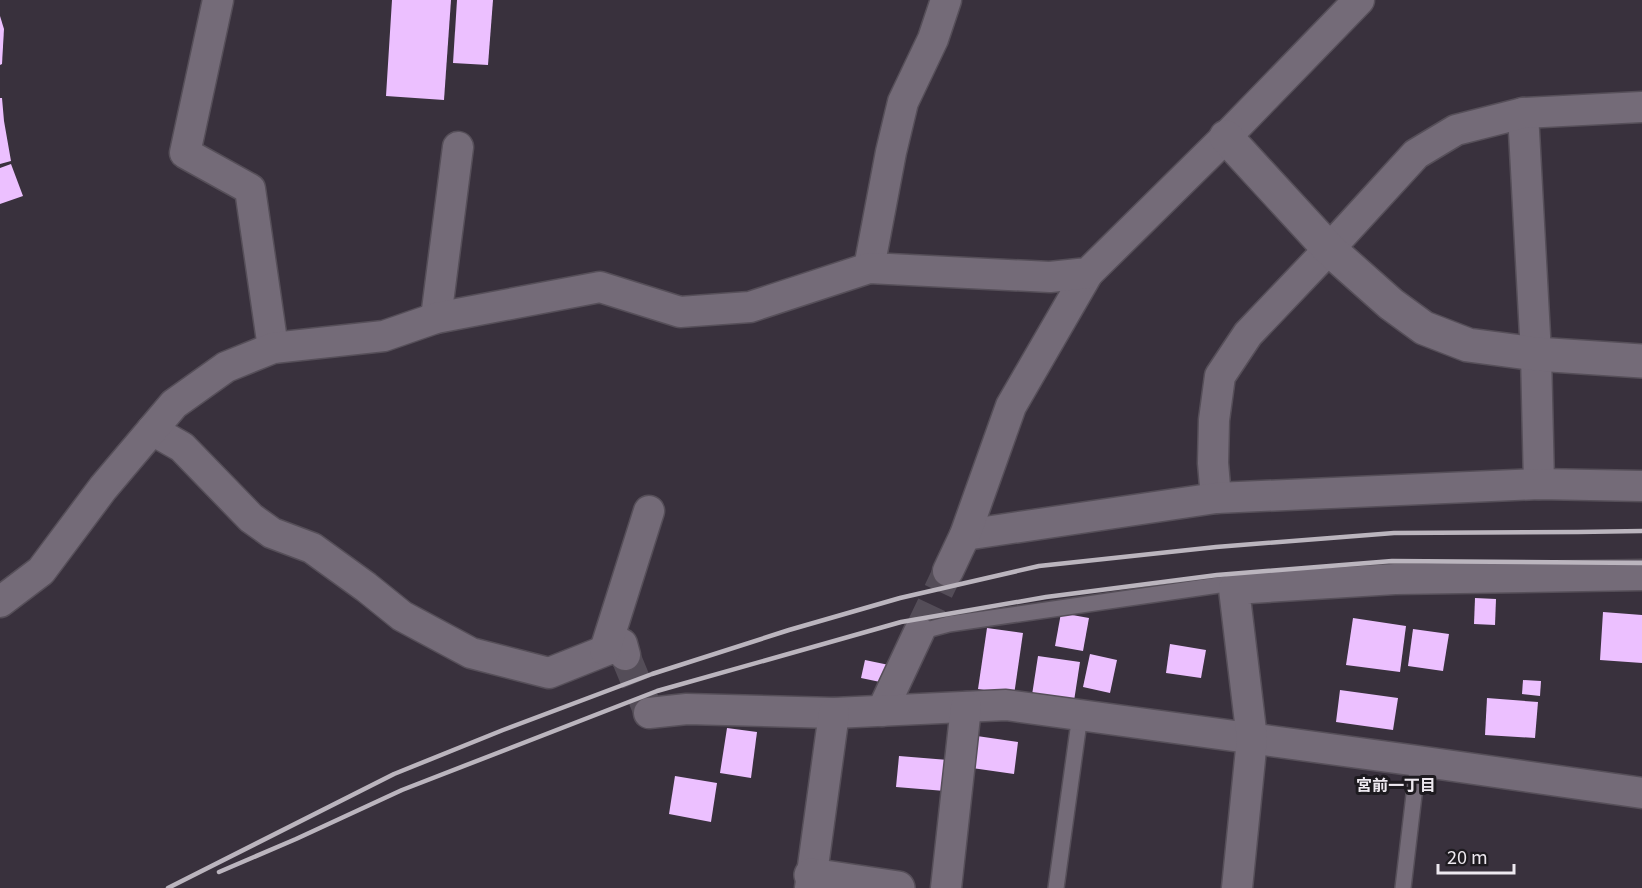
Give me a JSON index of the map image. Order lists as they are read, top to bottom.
{
  "districts": ["宮前一丁目"],
  "scale_bar": "20 m"
}
